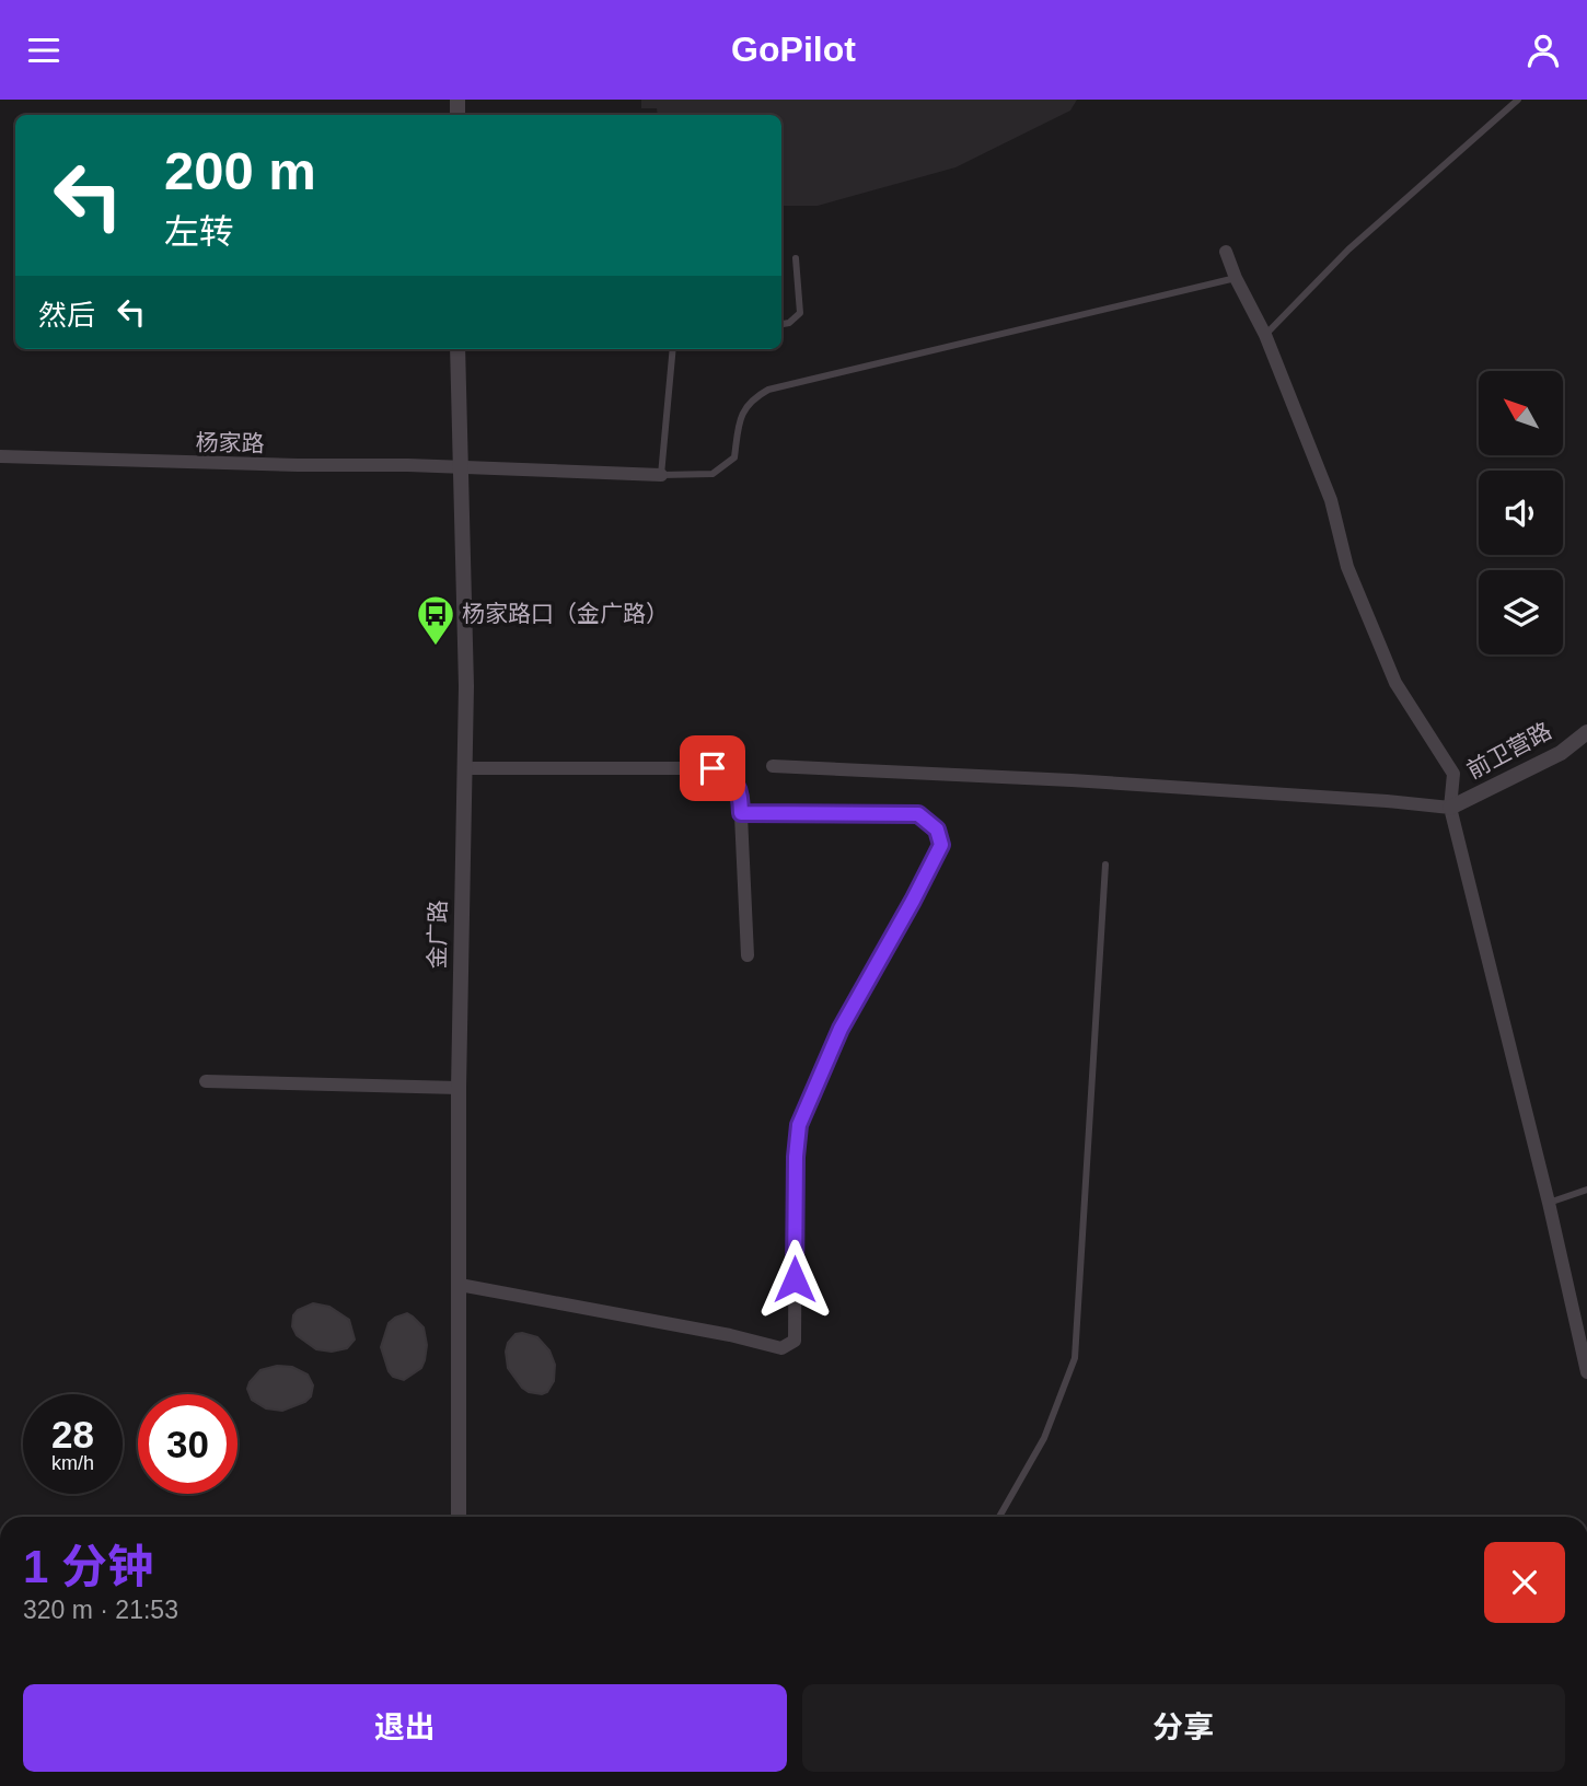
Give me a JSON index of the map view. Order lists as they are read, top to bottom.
{
  "streets": {
    "street": ["杨家路", "前卫营路", "金广路"]
  },
  "crossings": [
    ["杨家路", "金广路"]
  ],
  "places": {
    "bus stop": ["杨家路口（金广路）"]
  },
  "north": "top left",
  "page": {
    "header": "GoPilot",
    "turn": ["200 m", "左转"],
    "then": "然后",
    "speed": "28 km/h",
    "limit": "30",
    "heading": ["1 分钟", "320 m · 21:53"],
    "buttons": ["退出", "分享"]
  }
}
